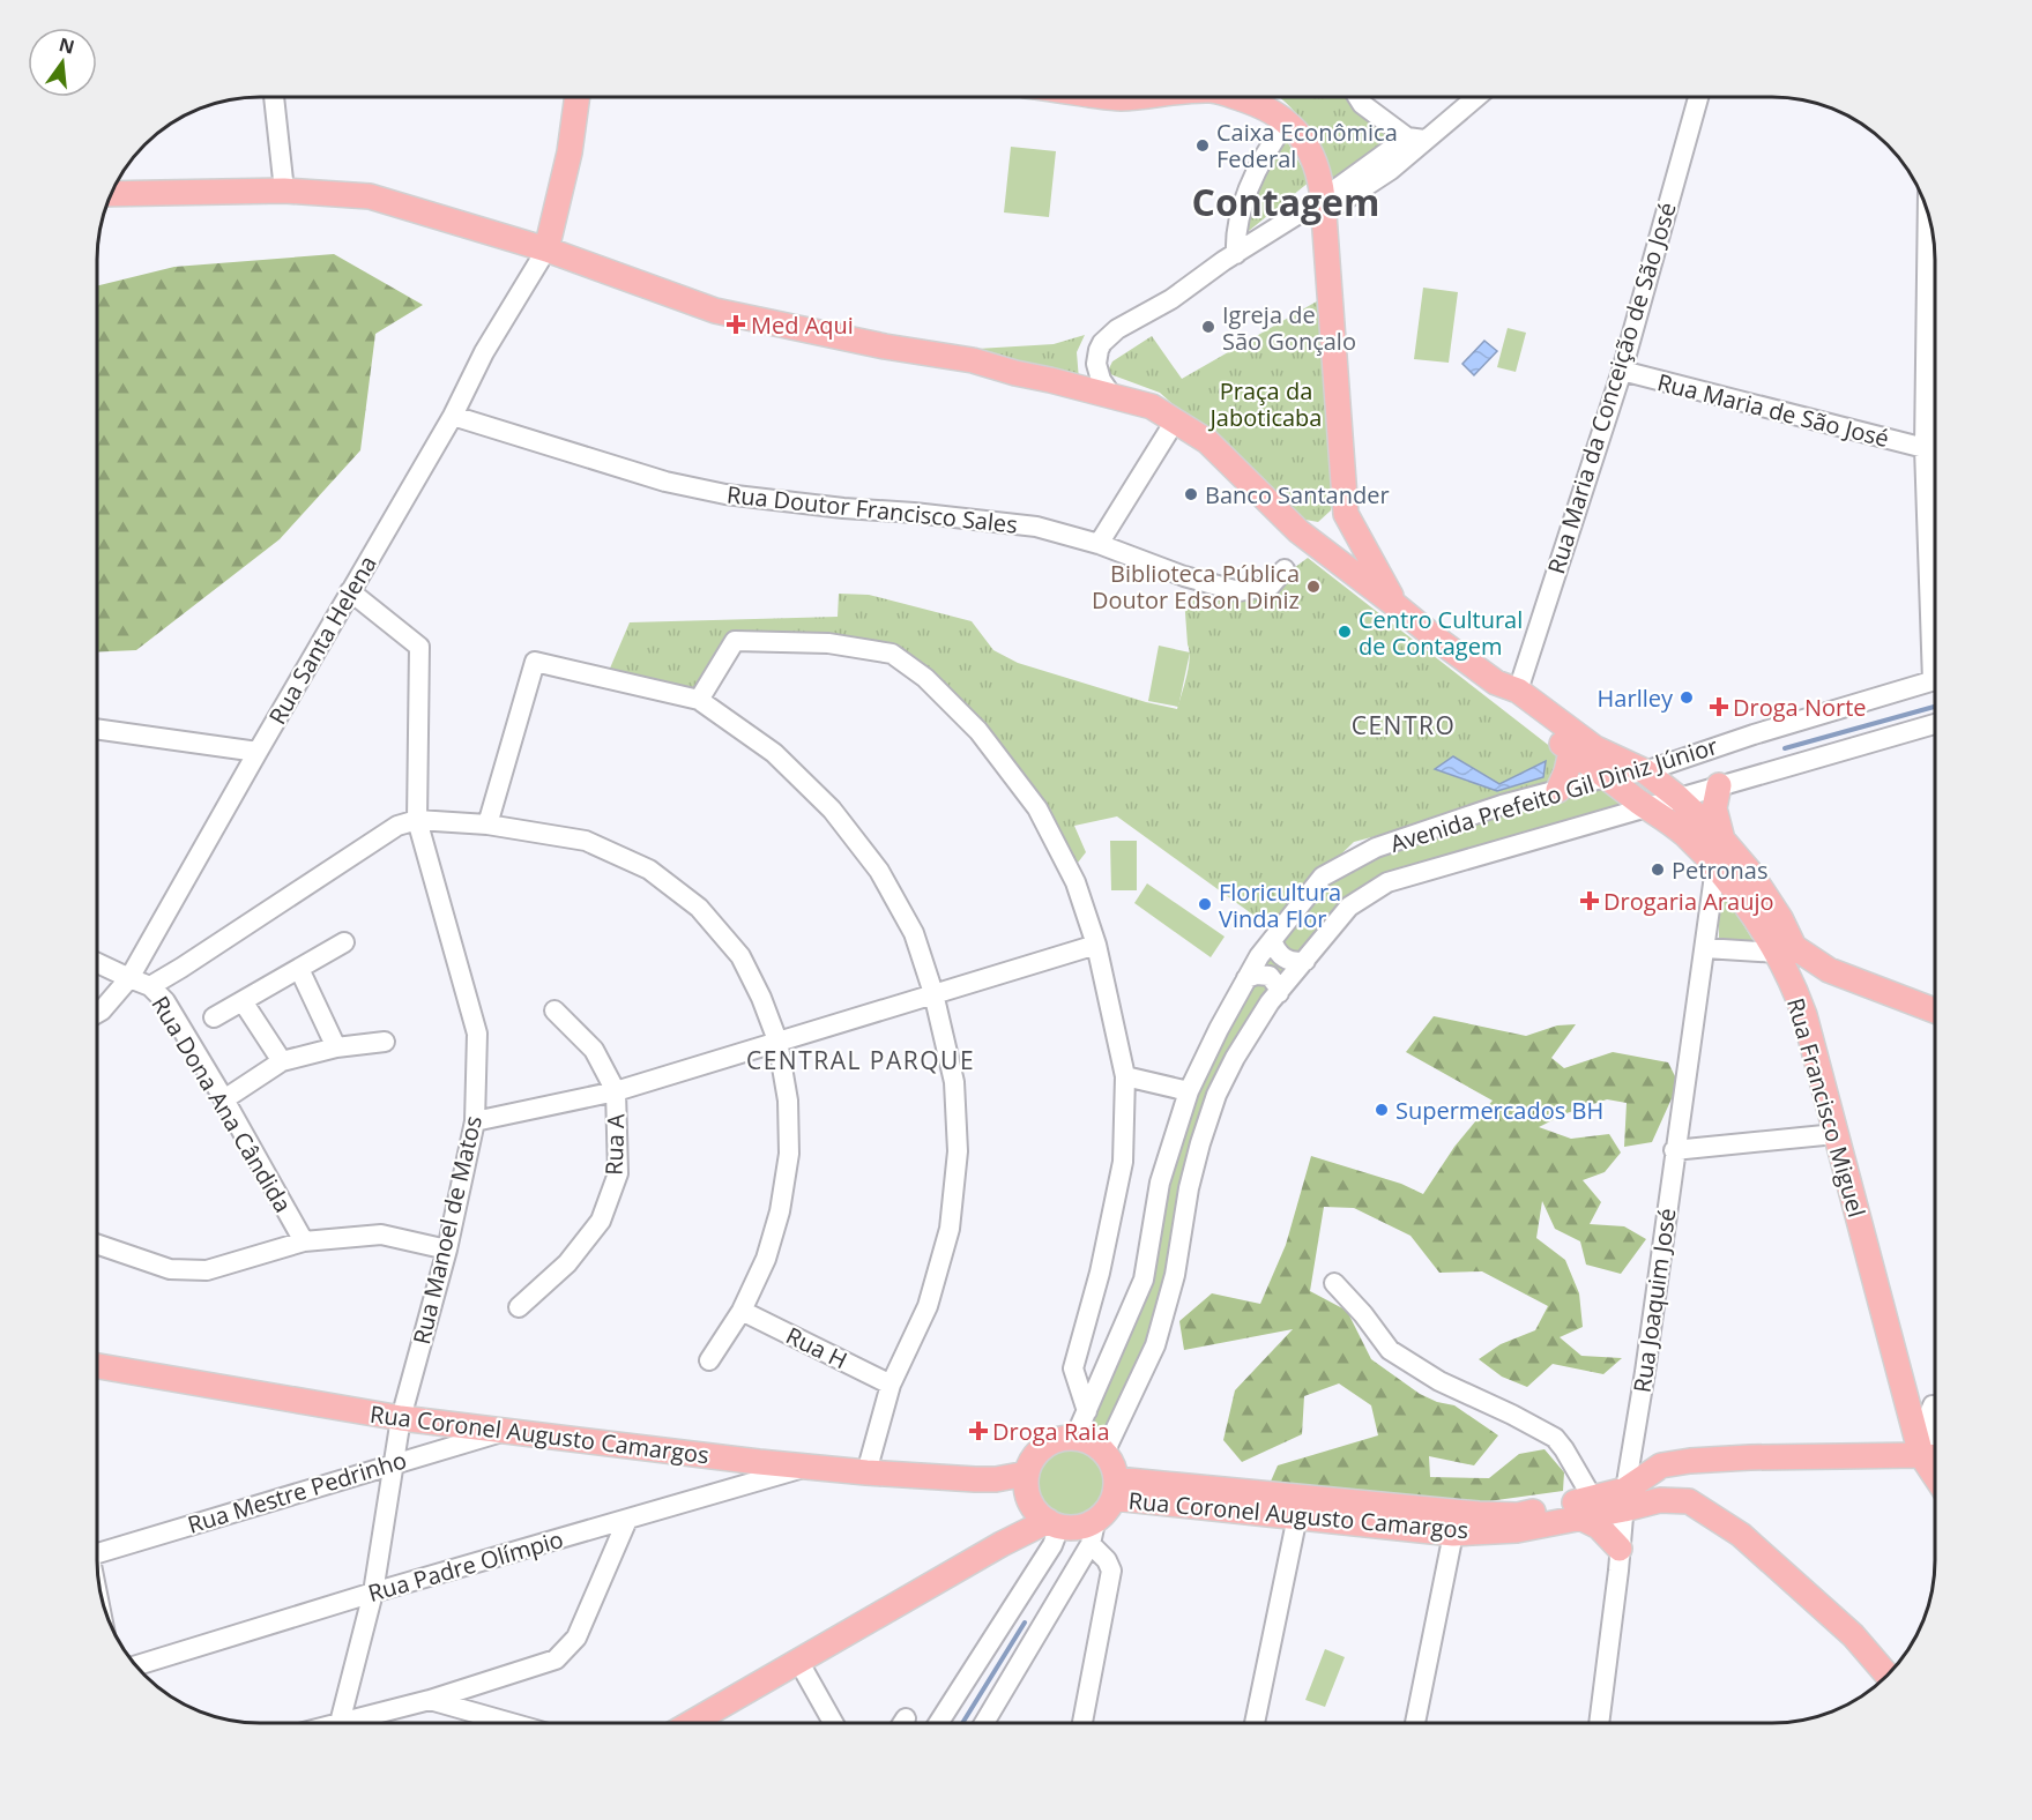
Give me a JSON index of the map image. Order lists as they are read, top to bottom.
{
  "streets": {
    "main road": ["Rua Francisco Miguel", "Rua Coronel Augusto Camargos"],
    "street": [
      "Rua Maria da Conceição de São José",
      "Rua Maria de São José",
      "Rua Doutor Francisco Sales",
      "Rua Santa Helena",
      "Avenida Prefeito Gil Diniz Júnior",
      "Rua Dona Ana Cândida",
      "Rua A",
      "Rua Manoel de Matos",
      "Rua Joaquim José",
      "Rua H",
      "Rua Mestre Pedrinho",
      "Rua Padre Olímpio"
    ]
  },
  "crossings": [
    ["Rua Maria da Conceição de São José", "Rua Maria de São José"],
    ["Rua Maria da Conceição de São José", "Rua Francisco Miguel"],
    ["Rua Doutor Francisco Sales", "Rua Santa Helena"],
    ["Rua Santa Helena", "Rua Dona Ana Cândida"],
    ["Rua Santa Helena", "Rua Manoel de Matos"],
    ["Avenida Prefeito Gil Diniz Júnior", "Rua Francisco Miguel"],
    ["Avenida Prefeito Gil Diniz Júnior", "Rua Coronel Augusto Camargos"],
    ["Rua Francisco Miguel", "Rua Joaquim José"],
    ["Rua Manoel de Matos", "Rua Coronel Augusto Camargos"],
    ["Rua Manoel de Matos", "Rua Mestre Pedrinho"],
    ["Rua Manoel de Matos", "Rua Padre Olímpio"],
    ["Rua Joaquim José", "Rua Coronel Augusto Camargos"],
    ["Rua Coronel Augusto Camargos", "Rua Mestre Pedrinho"],
    ["Rua Coronel Augusto Camargos", "Rua Padre Olímpio"]
  ],
  "districts": ["Contagem", "CENTRO", "CENTRAL PARQUE"],
  "parks": ["Praça da Jaboticaba"],
  "places": {
    "other": [
      "Caixa Econômica Federal",
      "Igreja de São Gonçalo",
      "Banco Santander",
      "Biblioteca Pública Doutor Edson Diniz",
      "Centro Cultural de Contagem",
      "Harlley",
      "Petronas",
      "Floricultura Vinda Flor",
      "Supermercados BH"
    ],
    "health": [
      "Med Aqui",
      "Droga Norte",
      "Drogaria Araujo",
      "Droga Raia"
    ]
  },
  "north": "top"
}
